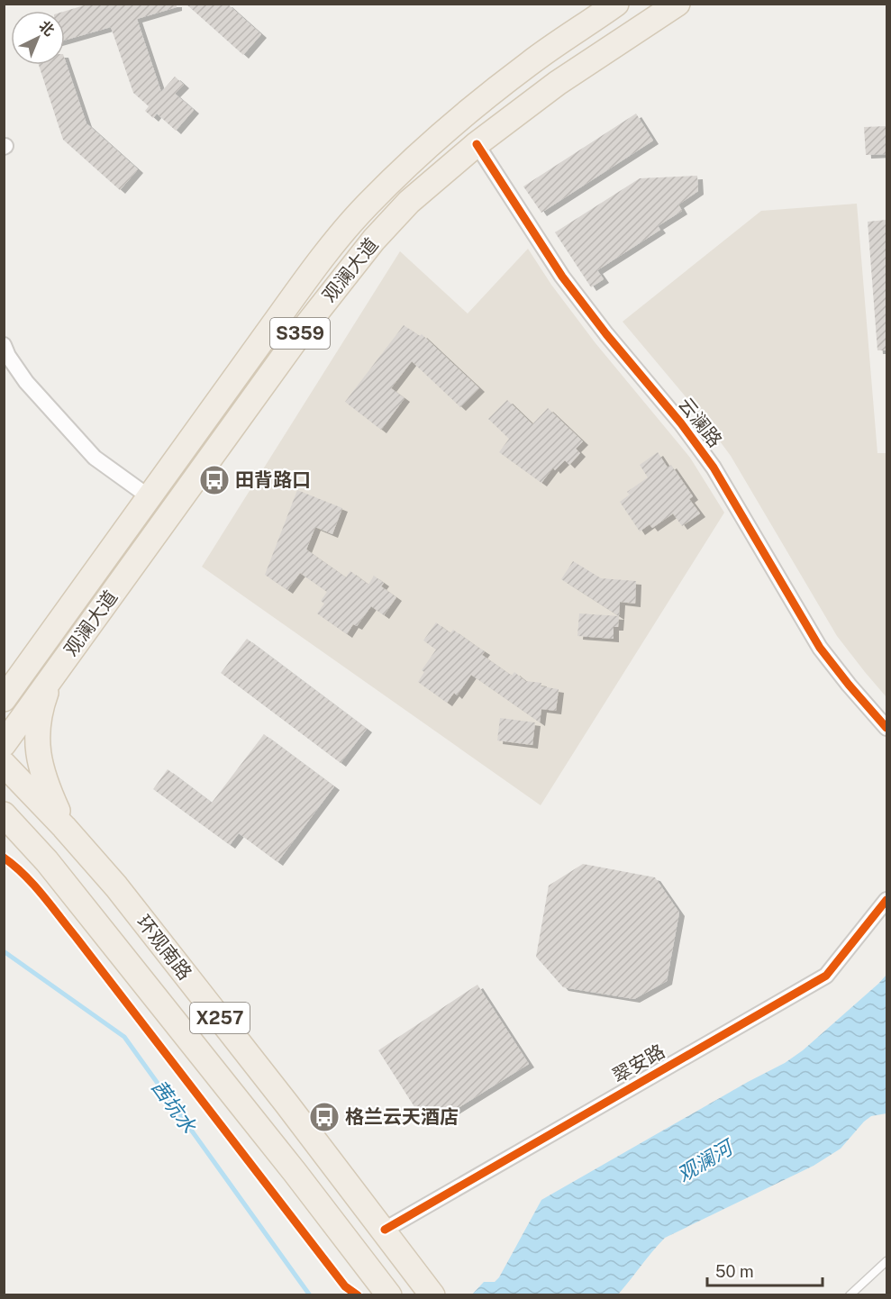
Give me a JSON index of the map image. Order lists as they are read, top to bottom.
{
  "streets": {
    "main road": [
      "观澜大道",
      "S359",
      "环观南路",
      "X257"
    ],
    "street": ["云澜路", "翠安路"]
  },
  "crossings": [
    ["观澜大道", "云澜路"],
    ["环观南路", "翠安路"]
  ],
  "water": ["茜坑水", "观澜河"],
  "places": {
    "bus stop": ["田背路口", "格兰云天酒店"]
  },
  "scale_bar": "50 m",
  "north": "top right"
}
